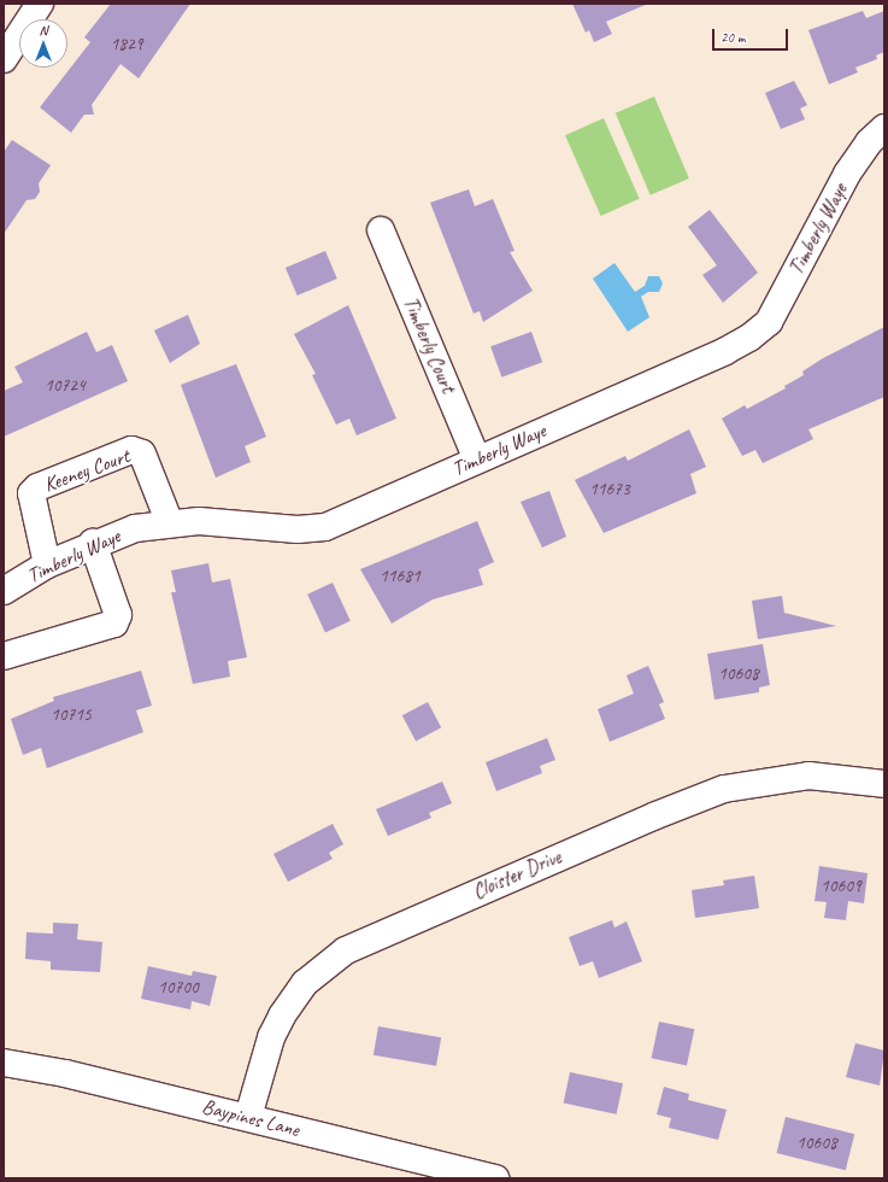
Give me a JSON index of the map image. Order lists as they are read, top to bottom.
{
  "streets": {
    "street": [
      "Timberly Waye",
      "Timberly Court",
      "Keeney Court",
      "Cloister Drive",
      "Baypines Lane"
    ]
  },
  "crossings": [
    ["Timberly Waye", "Timberly Court"],
    ["Timberly Waye", "Keeney Court"],
    ["Cloister Drive", "Baypines Lane"]
  ],
  "house_numbers": [
    "1829",
    "10724",
    "11673",
    "11681",
    "10608",
    "10715",
    "10609",
    "10700",
    "10608"
  ],
  "scale_bar": "20 m",
  "north": "top"
}
